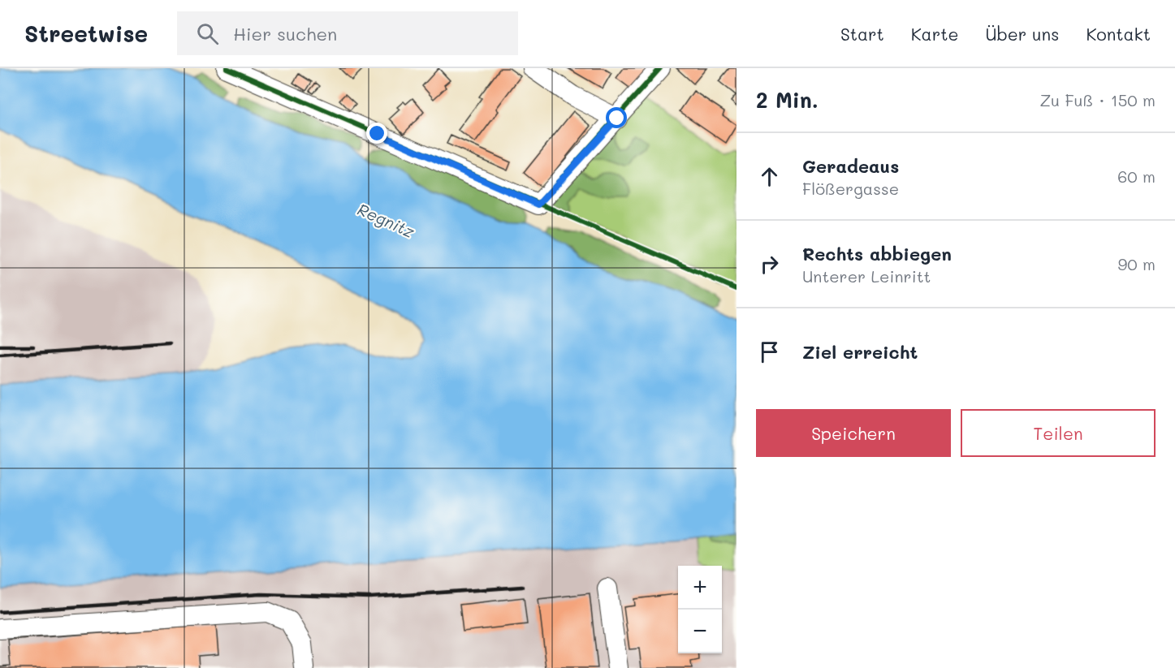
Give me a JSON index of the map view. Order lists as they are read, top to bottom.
{
  "water": ["Regnitz"],
  "page": {
    "header": "Streetwise",
    "search": "Hier suchen",
    "nav": [
      "Start",
      "Karte",
      "Über uns",
      "Kontakt"
    ],
    "heading": ["2 Min.", "Zu Fuß · 150 m"],
    "list": [
      ["Geradeaus", "Flößergasse", "60 m"],
      ["Rechts abbiegen", "Unterer Leinritt", "90 m"],
      "Ziel erreicht"
    ],
    "buttons": ["Speichern", "Teilen"],
    "map_buttons": ["+", "−"]
  }
}
